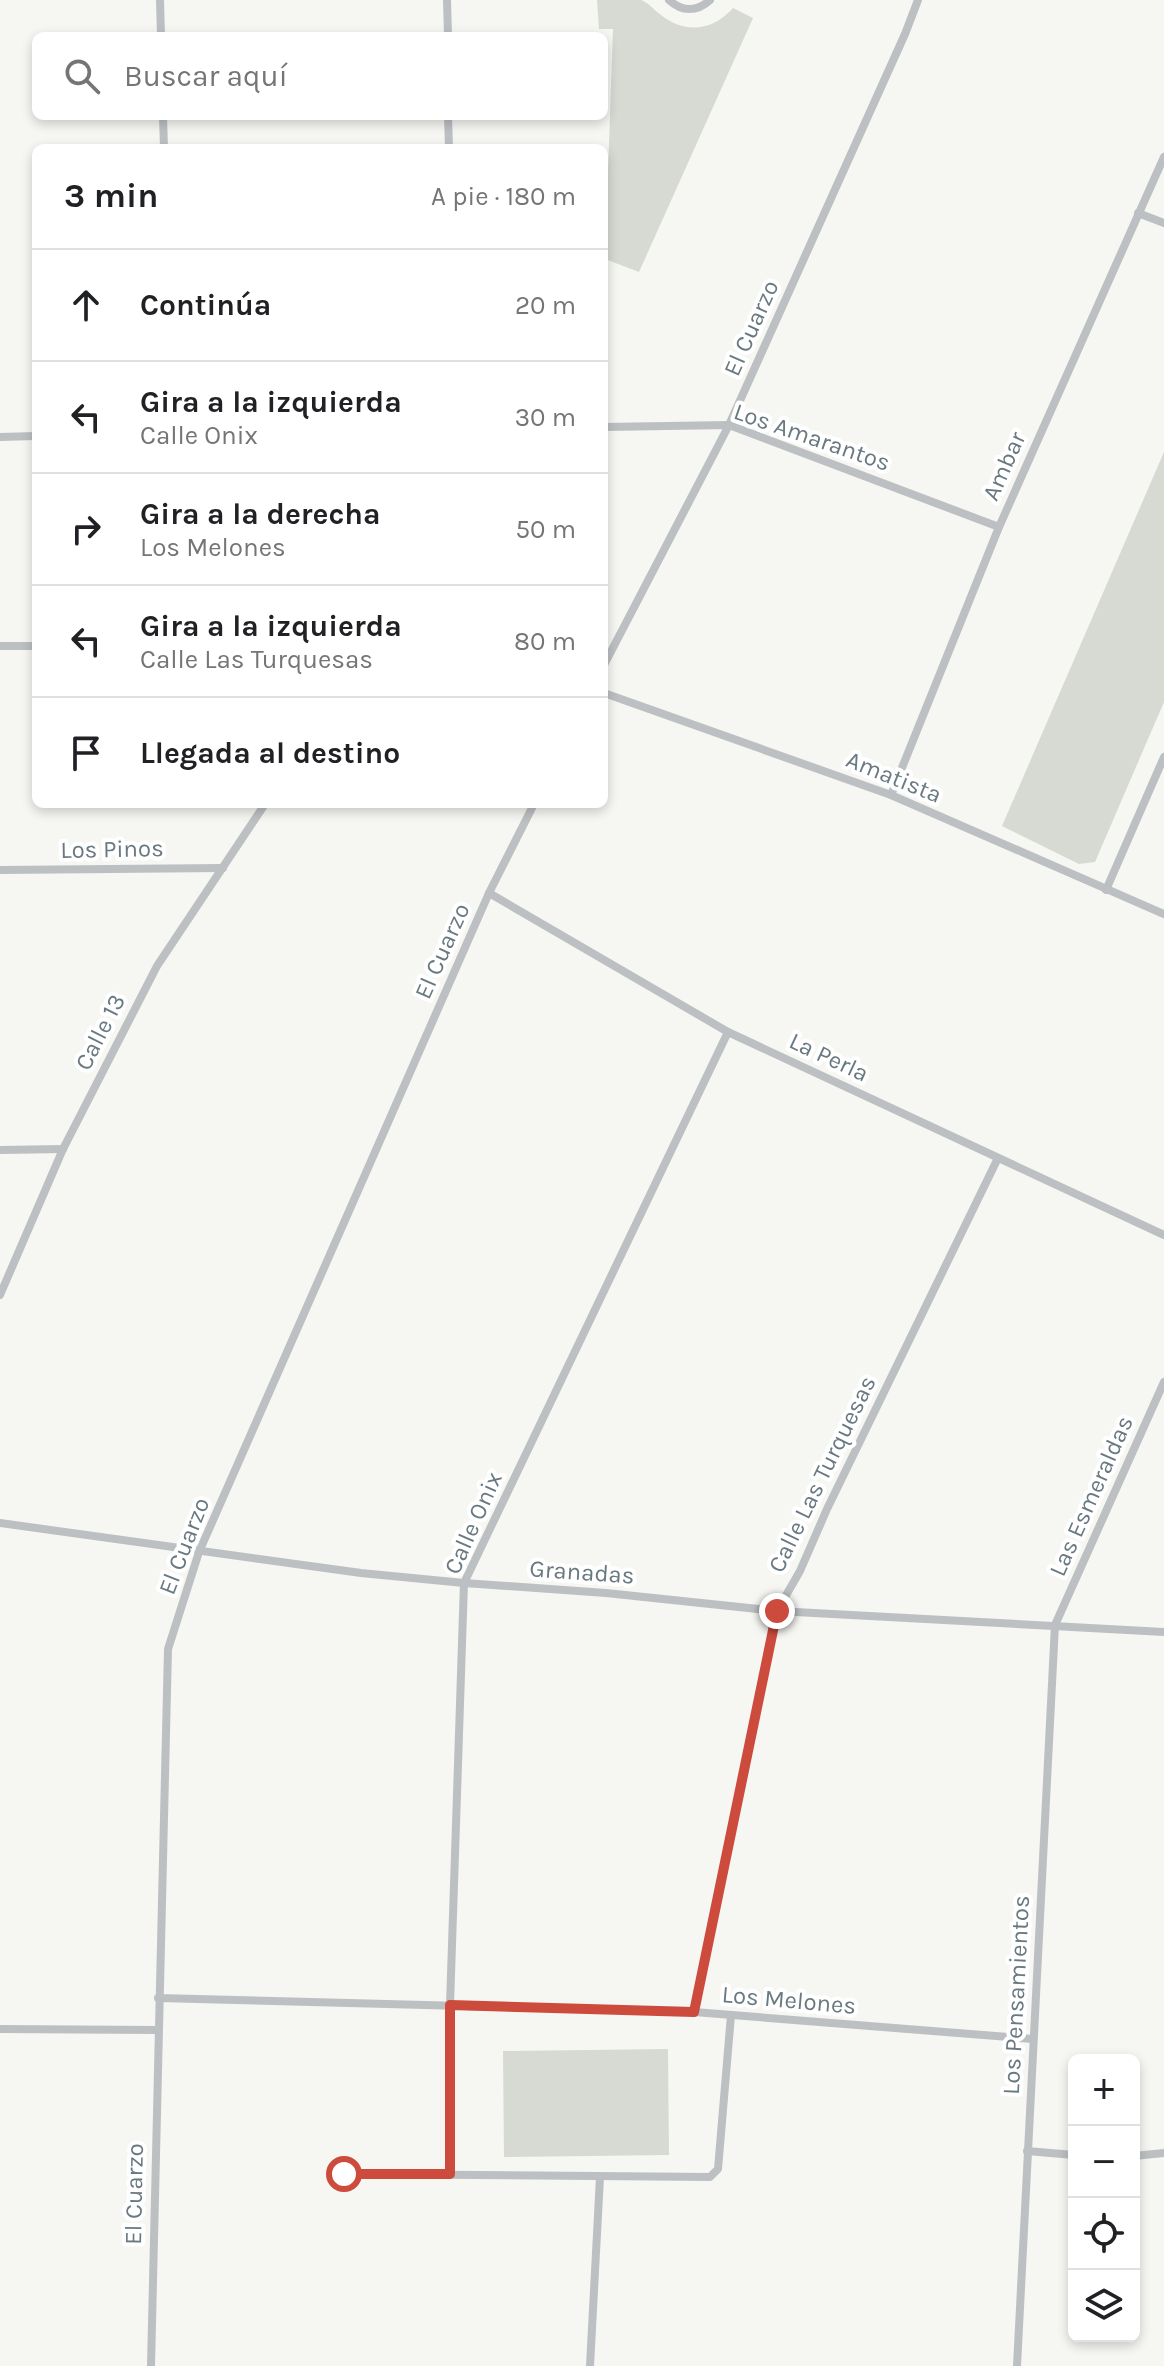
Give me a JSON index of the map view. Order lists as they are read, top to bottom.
{
  "streets": {
    "street": [
      "El Cuarzo",
      "Los Amarantos",
      "Ambar",
      "Amatista",
      "Los Pinos",
      "Calle 13",
      "La Perla",
      "Calle Las Turquesas",
      "Las Esmeraldas",
      "Calle Onix",
      "Granadas",
      "Los Pensamientos",
      "Los Melones"
    ]
  },
  "crossings": [
    ["El Cuarzo", "Los Amarantos"],
    ["El Cuarzo", "La Perla"],
    ["El Cuarzo", "Granadas"],
    ["El Cuarzo", "Los Melones"],
    ["Los Amarantos", "Ambar"],
    ["Ambar", "Amatista"],
    ["Los Pinos", "Calle 13"],
    ["La Perla", "Calle Las Turquesas"],
    ["La Perla", "Calle Onix"],
    ["Calle Las Turquesas", "Granadas"],
    ["Calle Las Turquesas", "Los Melones"],
    ["Las Esmeraldas", "Granadas"],
    ["Las Esmeraldas", "Los Pensamientos"],
    ["Calle Onix", "Granadas"],
    ["Calle Onix", "Los Melones"],
    ["Granadas", "Los Pensamientos"],
    ["Los Pensamientos", "Los Melones"]
  ],
  "page": {
    "search": "Buscar aquí",
    "heading": ["3 min", "A pie · 180 m"],
    "list": [
      ["Continúa", "20 m"],
      ["Gira a la izquierda", "Calle Onix", "30 m"],
      ["Gira a la derecha", "Los Melones", "50 m"],
      ["Gira a la izquierda", "Calle Las Turquesas", "80 m"],
      "Llegada al destino"
    ],
    "map_buttons": ["+", "−"]
  }
}
